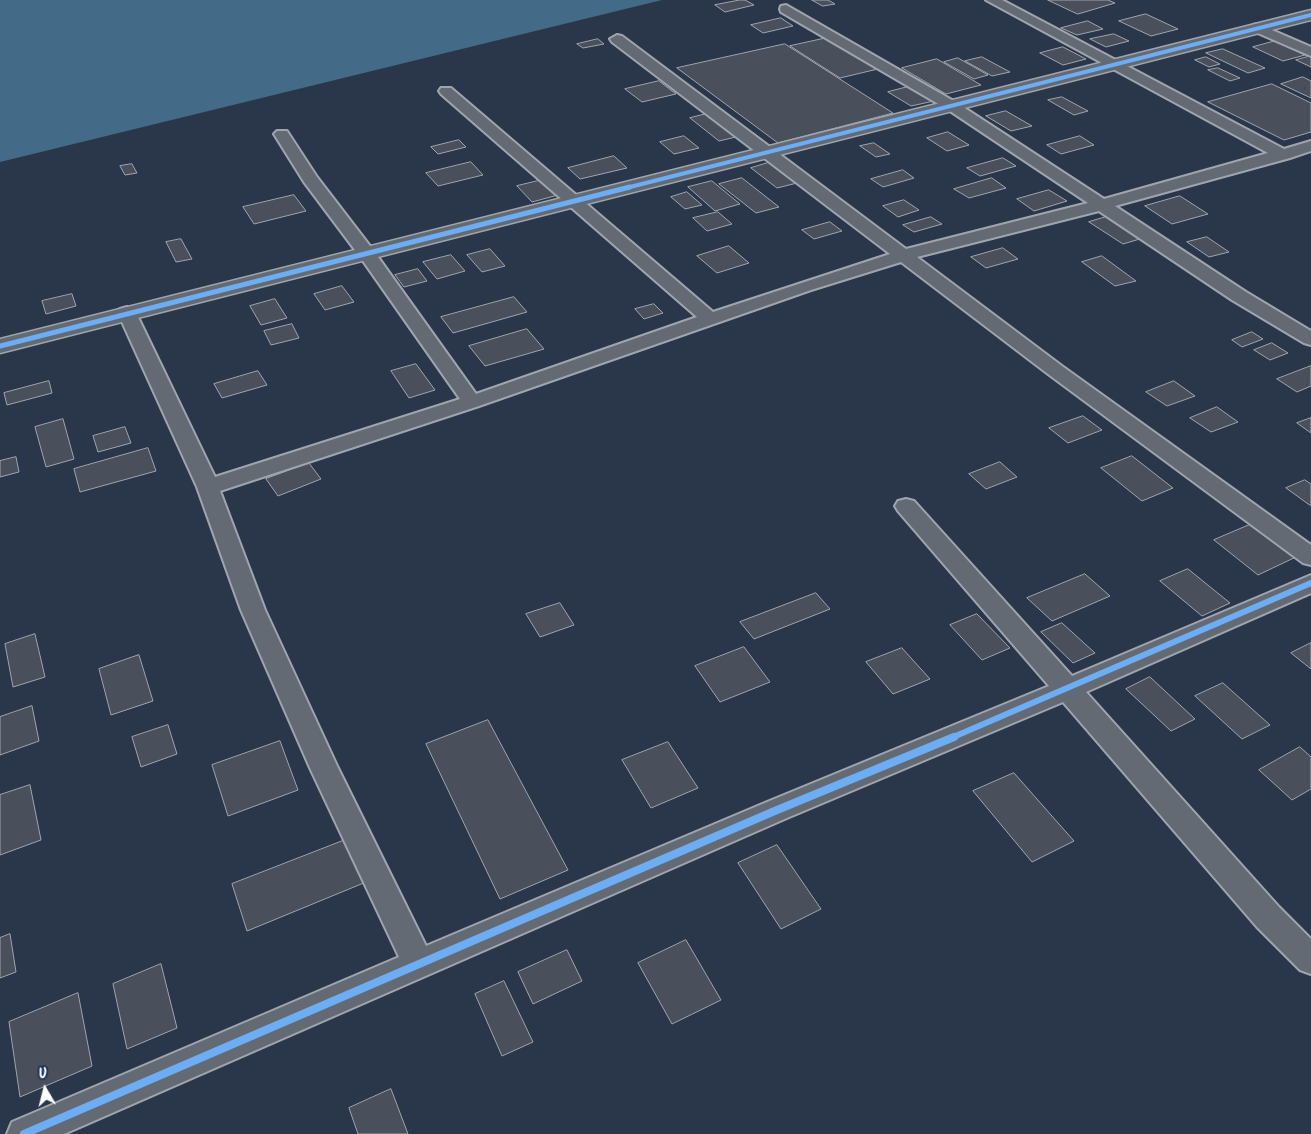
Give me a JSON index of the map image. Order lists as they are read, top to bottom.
{
  "north": "top"
}
